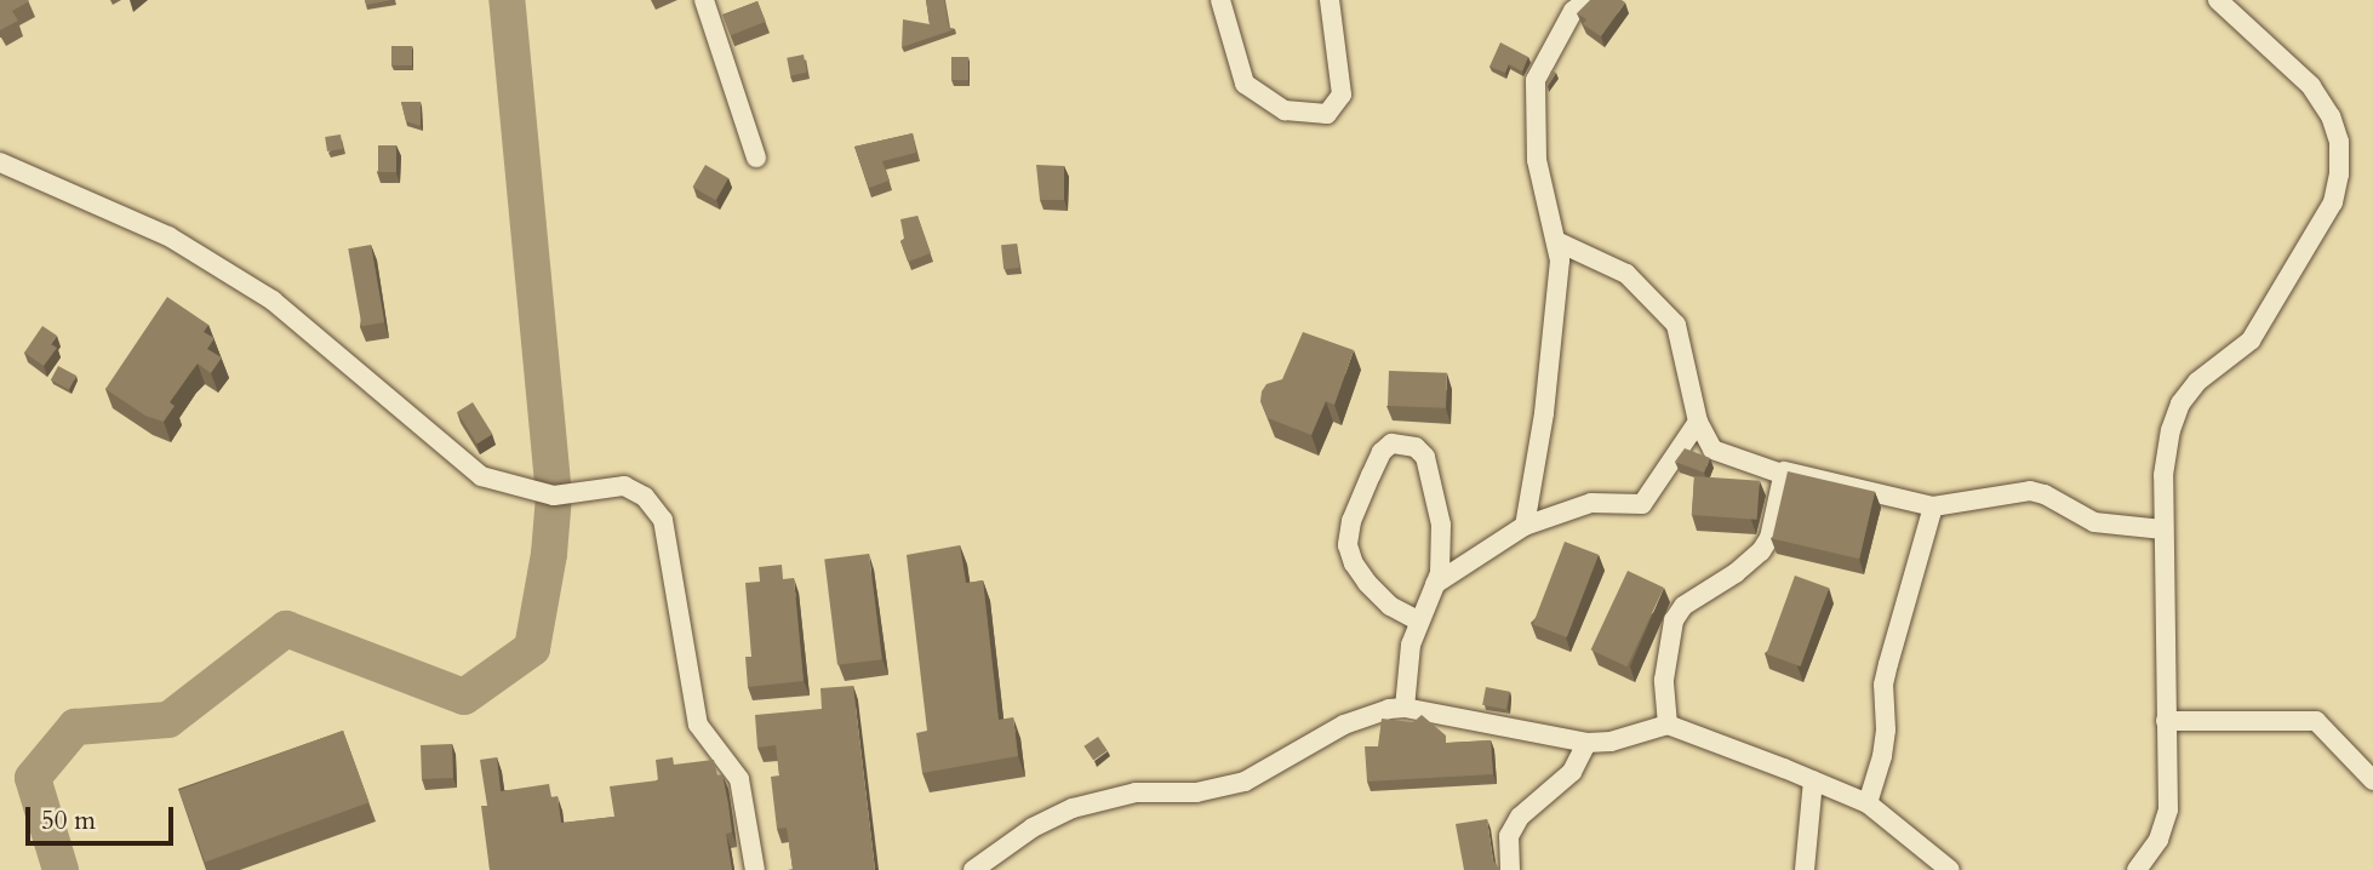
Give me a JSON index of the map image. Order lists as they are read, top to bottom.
{
  "scale_bar": "50 m"
}
